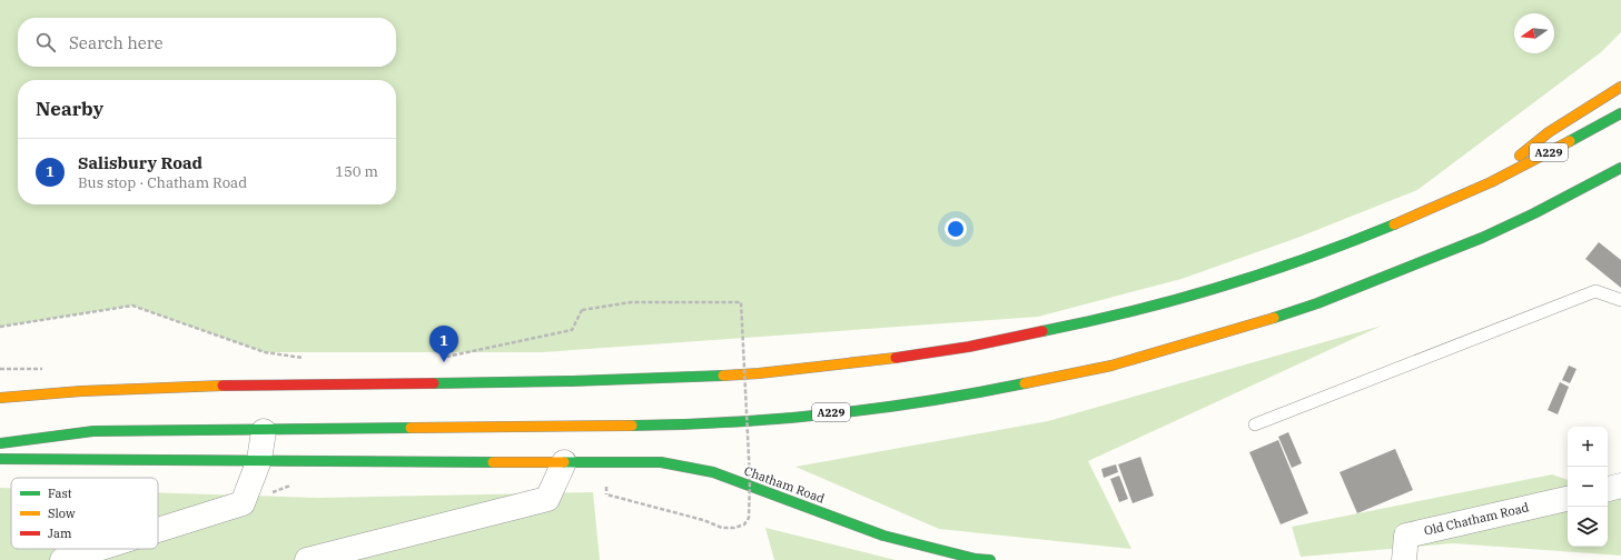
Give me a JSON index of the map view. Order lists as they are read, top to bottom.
{
  "streets": {
    "main road": ["A229", "Chatham Road"],
    "street": ["Old Chatham Road"]
  },
  "legend": ["Fast", "Slow", "Jam"],
  "north": "left",
  "page": {
    "search": "Search here",
    "heading": "Nearby",
    "list": [
      {
        "mark": "1",
        "name": "Salisbury Road",
        "note": "Bus stop · Chatham Road",
        "value": "150 m"
      }
    ],
    "pins": "1",
    "map_buttons": ["+", "−"]
  }
}
